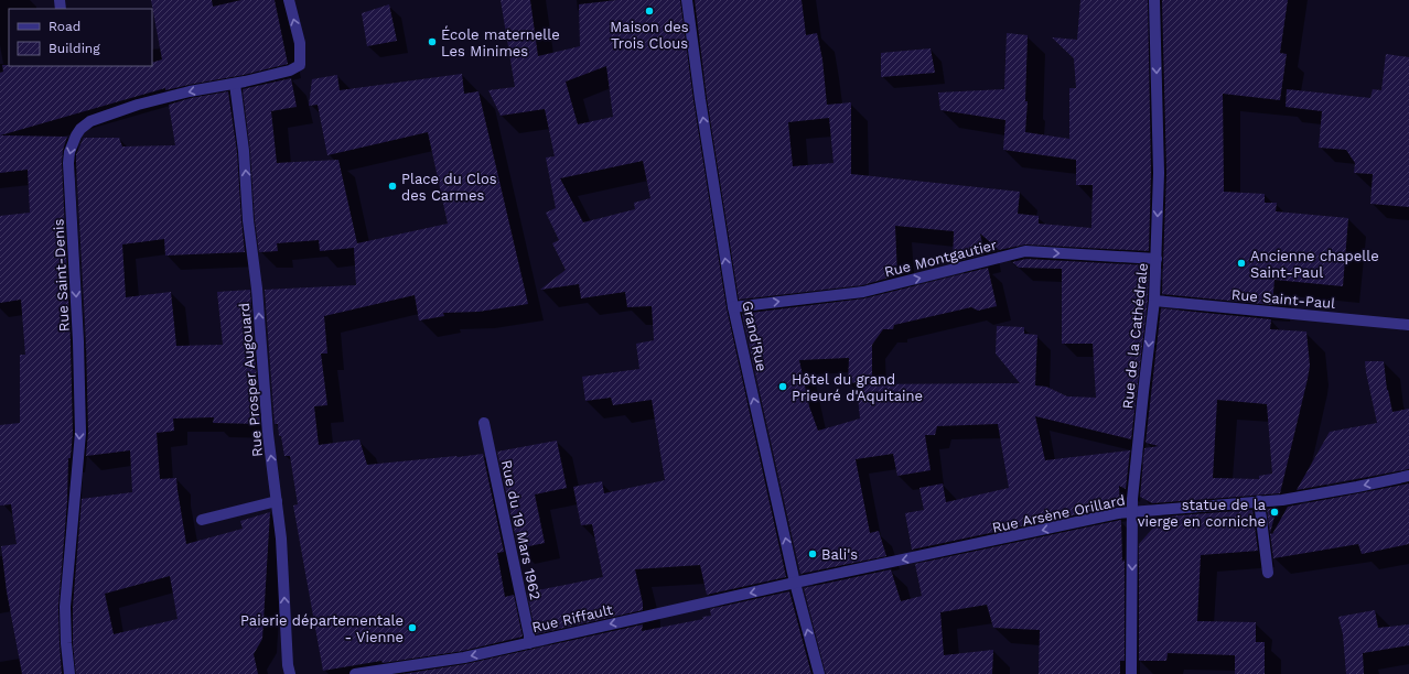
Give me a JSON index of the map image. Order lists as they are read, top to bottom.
{
  "streets": {
    "street": [
      "Rue Montgautier",
      "Rue Saint-Denis",
      "Rue Saint-Paul",
      "Grand'Rue",
      "Rue de la Cathédrale",
      "Rue Prosper Augouard",
      "Rue Arsène Orillard",
      "Rue du 19 Mars 1962",
      "Rue Riffault"
    ]
  },
  "crossings": [
    ["Rue Montgautier", "Grand'Rue"],
    ["Rue Montgautier", "Rue de la Cathédrale"],
    ["Rue Saint-Denis", "Rue Prosper Augouard"],
    ["Rue Saint-Paul", "Rue de la Cathédrale"],
    ["Grand'Rue", "Rue Arsène Orillard"],
    ["Grand'Rue", "Rue Riffault"],
    ["Rue de la Cathédrale", "Rue Arsène Orillard"],
    ["Rue Arsène Orillard", "Rue Riffault"],
    ["Rue du 19 Mars 1962", "Rue Riffault"]
  ],
  "one_way": [
    "Rue Montgautier",
    "Grand'Rue",
    "Rue de la Cathédrale",
    "Rue Prosper Augouard",
    "Rue Arsène Orillard",
    "Rue Riffault"
  ],
  "places": [
    "Maison des Trois Clous",
    "École maternelle Les Minimes",
    "Place du Clos des Carmes",
    "Ancienne chapelle Saint-Paul",
    "Hôtel du grand Prieuré d'Aquitaine",
    "statue de la vierge en corniche",
    "Bali's",
    "Paierie départementale - Vienne"
  ],
  "legend": ["Road", "Building"]
}
